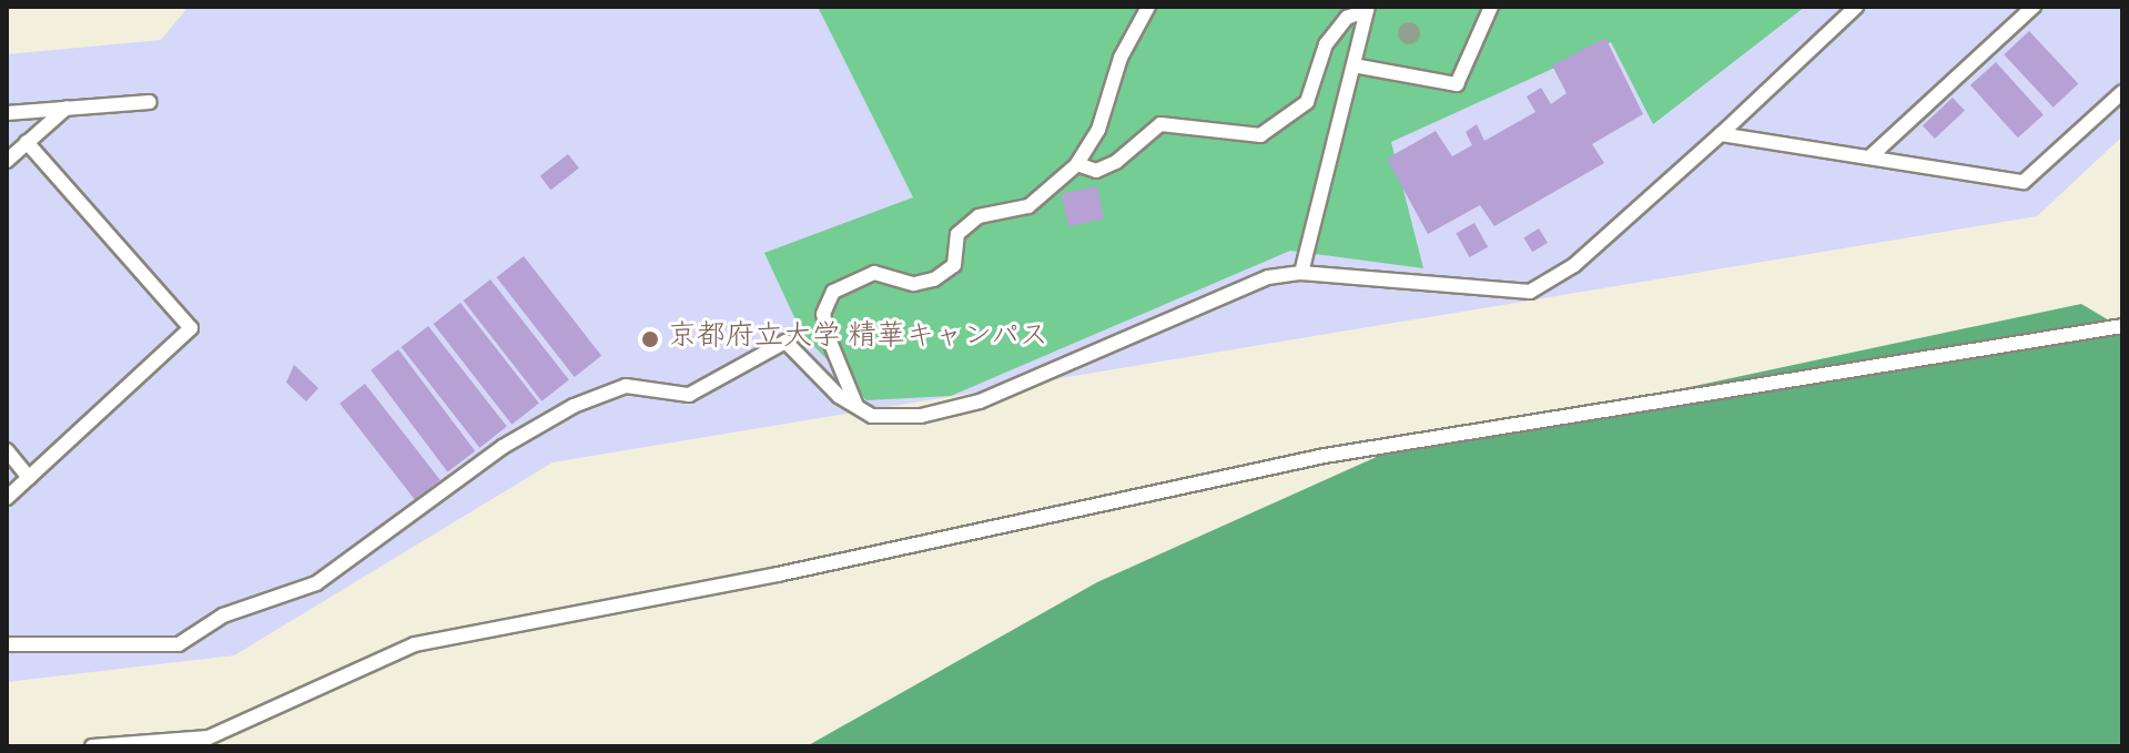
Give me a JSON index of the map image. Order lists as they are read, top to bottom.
{
  "places": ["京都府立大学 精華キャンパス"]
}
